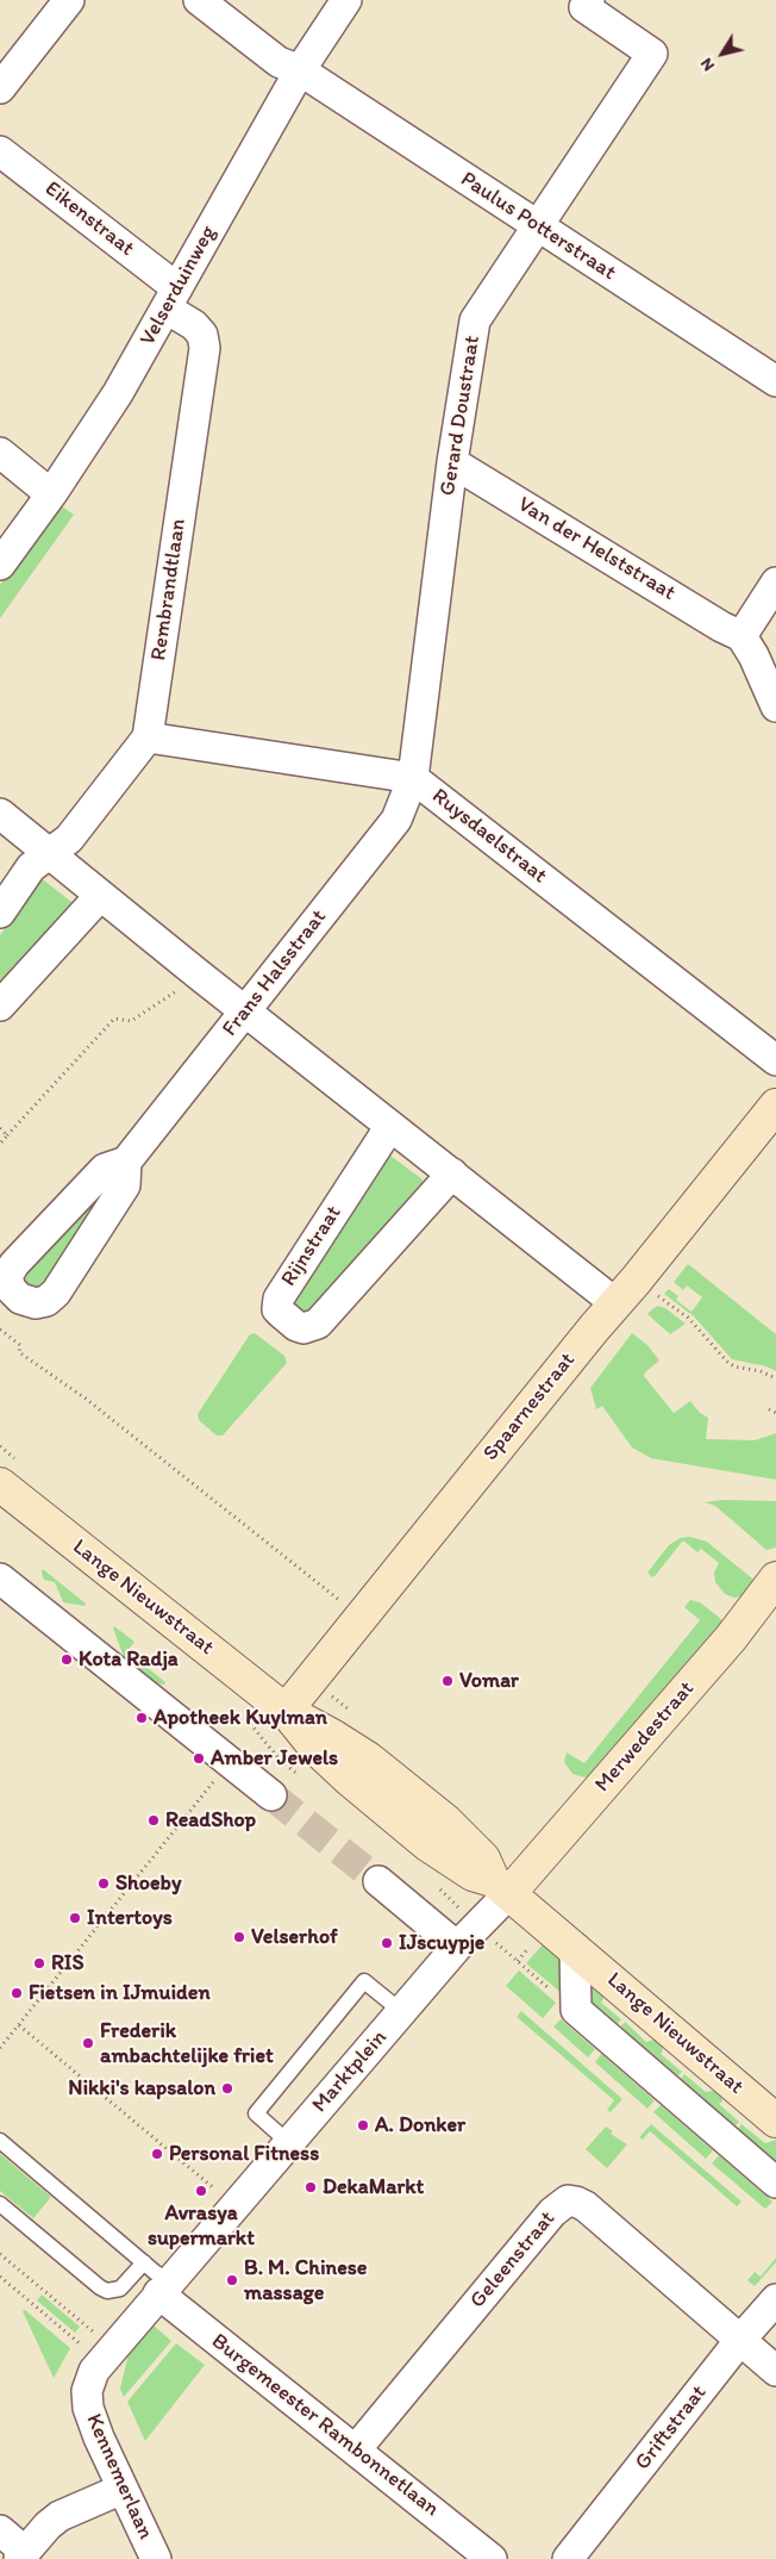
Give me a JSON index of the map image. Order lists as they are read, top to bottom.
{
  "streets": {
    "street": [
      "Eikenstraat",
      "Paulus Potterstraat",
      "Velserduinweg",
      "Gerard Doustraat",
      "Van der Helststraat",
      "Rembrandtlaan",
      "Ruysdaelstraat",
      "Frans Halsstraat",
      "Rijnstraat",
      "Spaarnestraat",
      "Lange Nieuwstraat",
      "Merwedestraat",
      "Marktplein",
      "Geleenstraat",
      "Burgemeester Rambonnetlaan",
      "Griftstraat",
      "Kennemerlaan"
    ]
  },
  "crossings": [
    ["Eikenstraat", "Velserduinweg"],
    ["Eikenstraat", "Rembrandtlaan"],
    ["Paulus Potterstraat", "Velserduinweg"],
    ["Paulus Potterstraat", "Gerard Doustraat"],
    ["Velserduinweg", "Rembrandtlaan"],
    ["Gerard Doustraat", "Van der Helststraat"],
    ["Gerard Doustraat", "Ruysdaelstraat"],
    ["Gerard Doustraat", "Frans Halsstraat"],
    ["Rembrandtlaan", "Ruysdaelstraat"],
    ["Ruysdaelstraat", "Frans Halsstraat"],
    ["Spaarnestraat", "Lange Nieuwstraat"],
    ["Lange Nieuwstraat", "Merwedestraat"],
    ["Lange Nieuwstraat", "Marktplein"],
    ["Merwedestraat", "Marktplein"],
    ["Marktplein", "Burgemeester Rambonnetlaan"],
    ["Marktplein", "Kennemerlaan"],
    ["Geleenstraat", "Burgemeester Rambonnetlaan"],
    ["Geleenstraat", "Griftstraat"],
    ["Burgemeester Rambonnetlaan", "Kennemerlaan"]
  ],
  "places": [
    "Kota Radja",
    "Vomar",
    "Apotheek Kuylman",
    "Amber Jewels",
    "ReadShop",
    "Shoeby",
    "Intertoys",
    "Velserhof",
    "IJscuypje",
    "RIS",
    "Fietsen in IJmuiden",
    "Frederik ambachtelijke friet",
    "Nikki's kapsalon",
    "A. Donker",
    "Personal Fitness",
    "DekaMarkt",
    "Avrasya supermarkt",
    "B. M. Chinese massage"
  ],
  "north": "bottom left"
}
